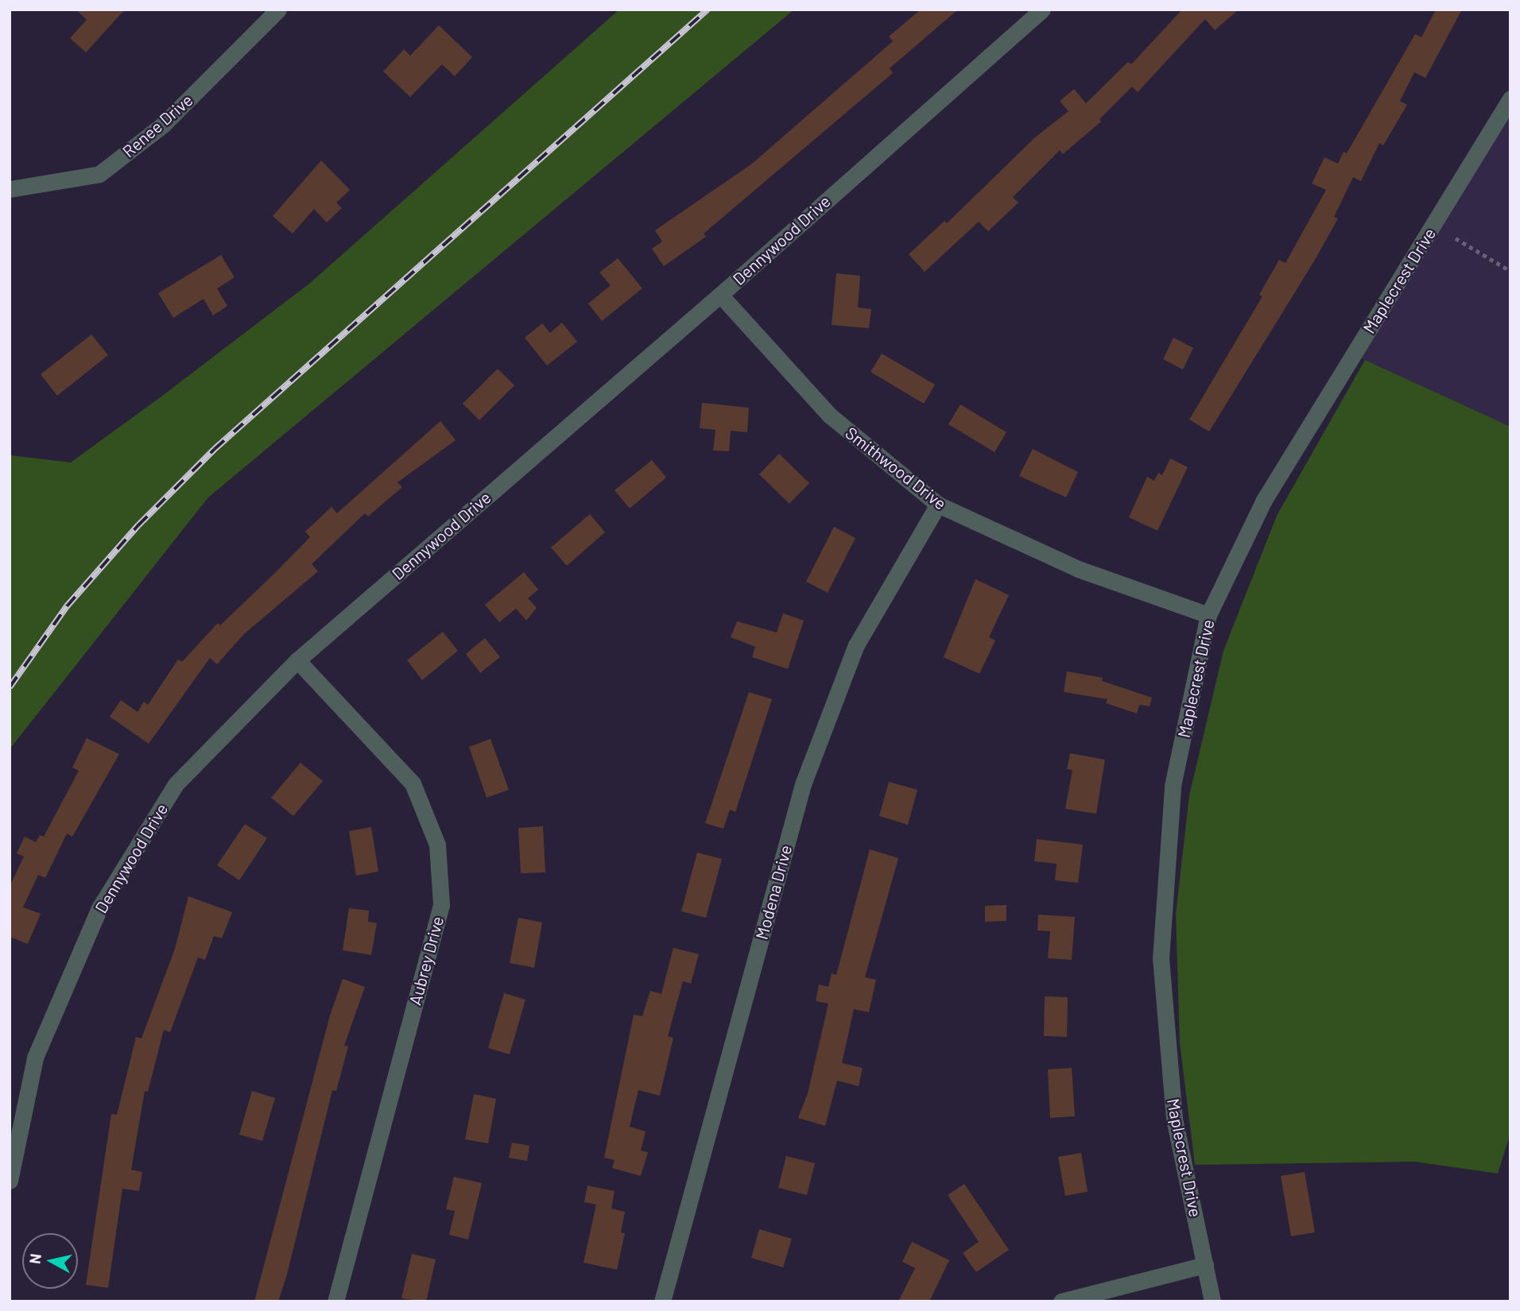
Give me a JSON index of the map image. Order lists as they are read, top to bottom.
{
  "streets": {
    "street": [
      "Renee Drive",
      "Dennywood Drive",
      "Maplecrest Drive",
      "Smithwood Drive",
      "Modena Drive",
      "Aubrey Drive"
    ]
  },
  "crossings": [
    ["Dennywood Drive", "Smithwood Drive"],
    ["Dennywood Drive", "Aubrey Drive"],
    ["Maplecrest Drive", "Smithwood Drive"],
    ["Smithwood Drive", "Modena Drive"]
  ],
  "north": "left"
}
